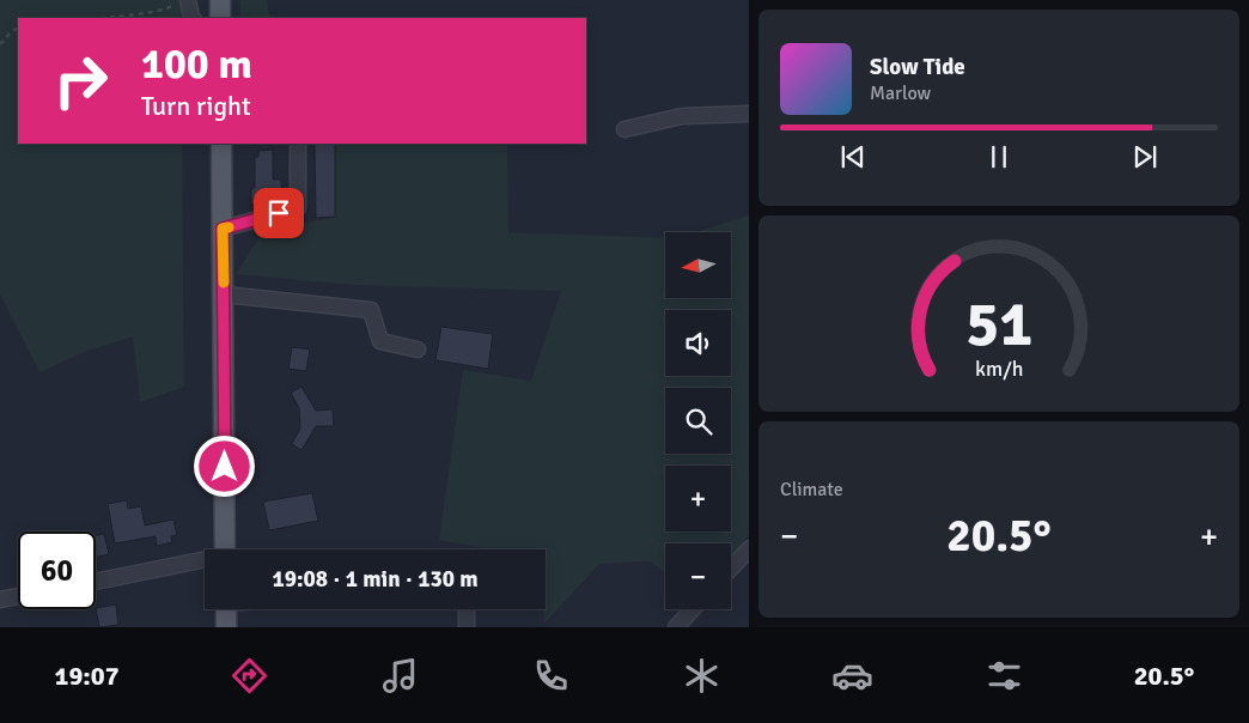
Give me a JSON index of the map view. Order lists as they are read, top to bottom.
{
  "north": "left",
  "page": {
    "turn": ["100 m", "Turn right"],
    "song": ["Slow Tide", "Marlow"],
    "map_buttons": ["+", "−"],
    "tile": "Climate",
    "heat": ["−", "20.5°", "+"],
    "limit": "60",
    "trip": "19:08 · 1 min · 130 m",
    "tabs": ["19:07", "20.5°"],
    "gauge": ["51", "km/h"]
  }
}
